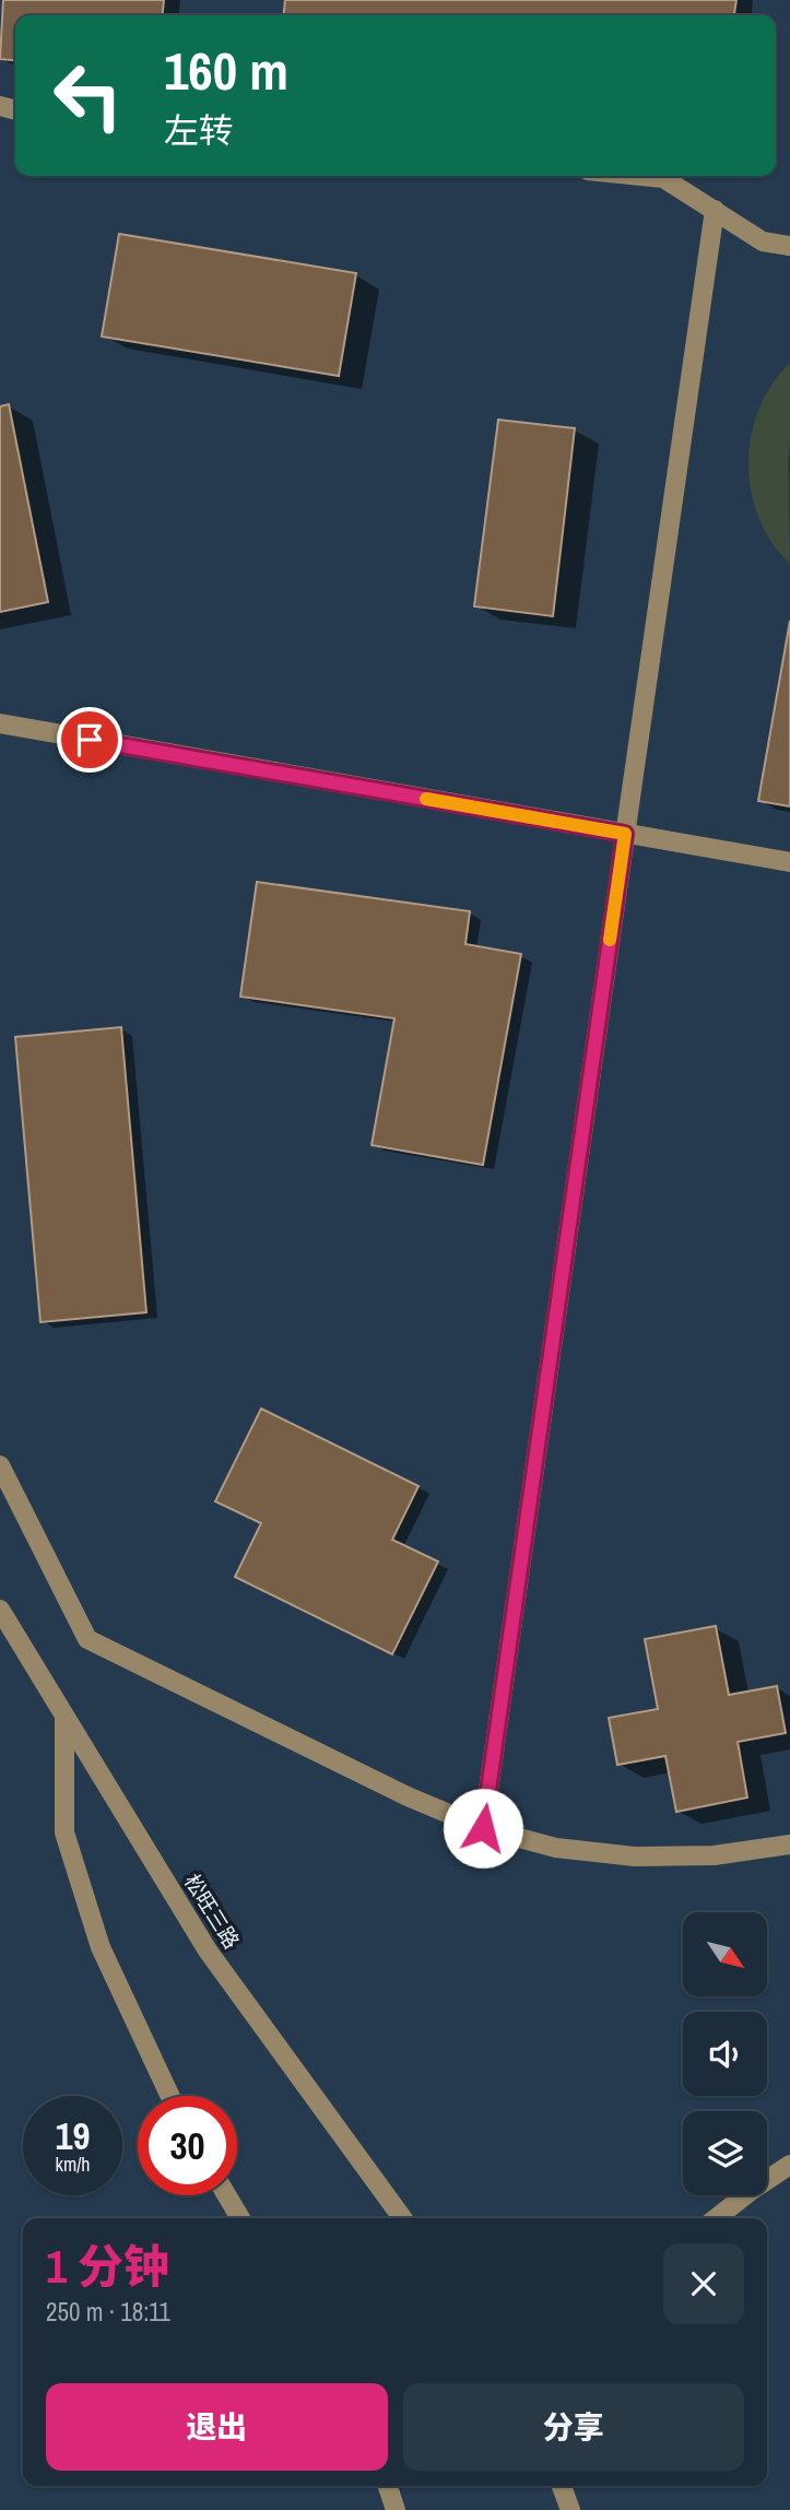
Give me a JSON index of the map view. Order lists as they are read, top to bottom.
{
  "streets": {
    "street": ["松旺三路"]
  },
  "north": "bottom right",
  "page": {
    "turn": ["160 m", "左转"],
    "speed": "19 km/h",
    "limit": "30",
    "heading": ["1 分钟", "250 m · 18:11"],
    "buttons": ["退出", "分享"]
  }
}
